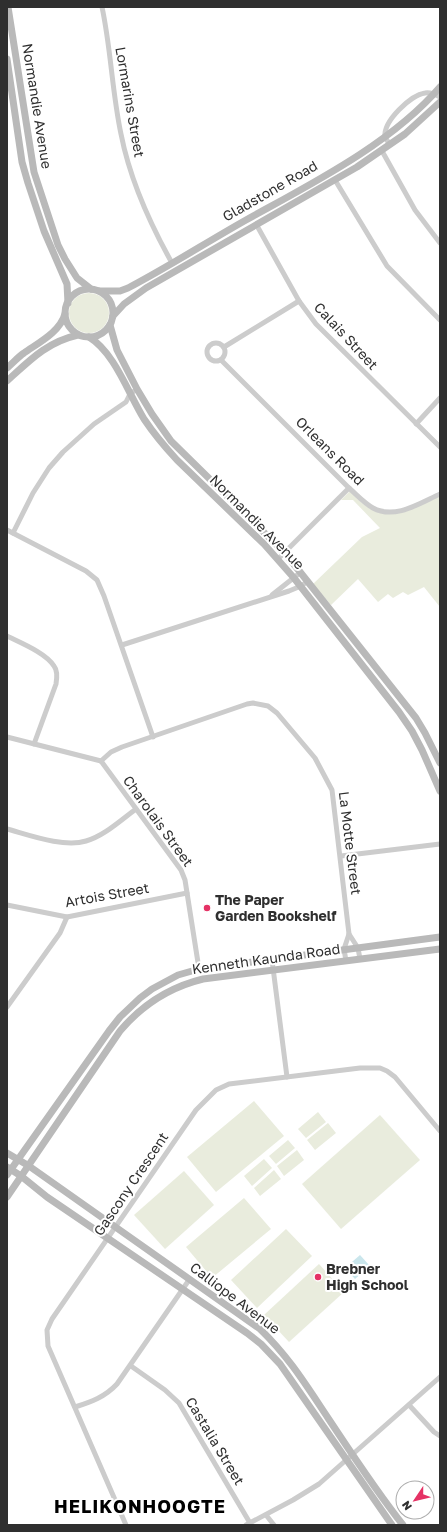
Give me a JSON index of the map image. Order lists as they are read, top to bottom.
{
  "streets": {
    "street": [
      "Lormarins Street",
      "Normandie Avenue",
      "Gladstone Road",
      "Calais Street",
      "Orleans Road",
      "Charolais Street",
      "La Motte Street",
      "Artois Street",
      "Kenneth Kaunda Road",
      "Gascony Crescent",
      "Calliope Avenue",
      "Castalia Street"
    ]
  },
  "crossings": [
    ["Lormarins Street", "Gladstone Road"],
    ["Normandie Avenue", "Gladstone Road"],
    ["Gladstone Road", "Calais Street"],
    ["Charolais Street", "La Motte Street"],
    ["Charolais Street", "Artois Street"],
    ["Charolais Street", "Kenneth Kaunda Road"],
    ["La Motte Street", "Kenneth Kaunda Road"],
    ["Kenneth Kaunda Road", "Calliope Avenue"],
    ["Gascony Crescent", "Calliope Avenue"]
  ],
  "districts": ["HELIKONHOOGTE"],
  "places": ["The Paper Garden Bookshelf", "Brebner High School"],
  "north": "bottom left"
}
